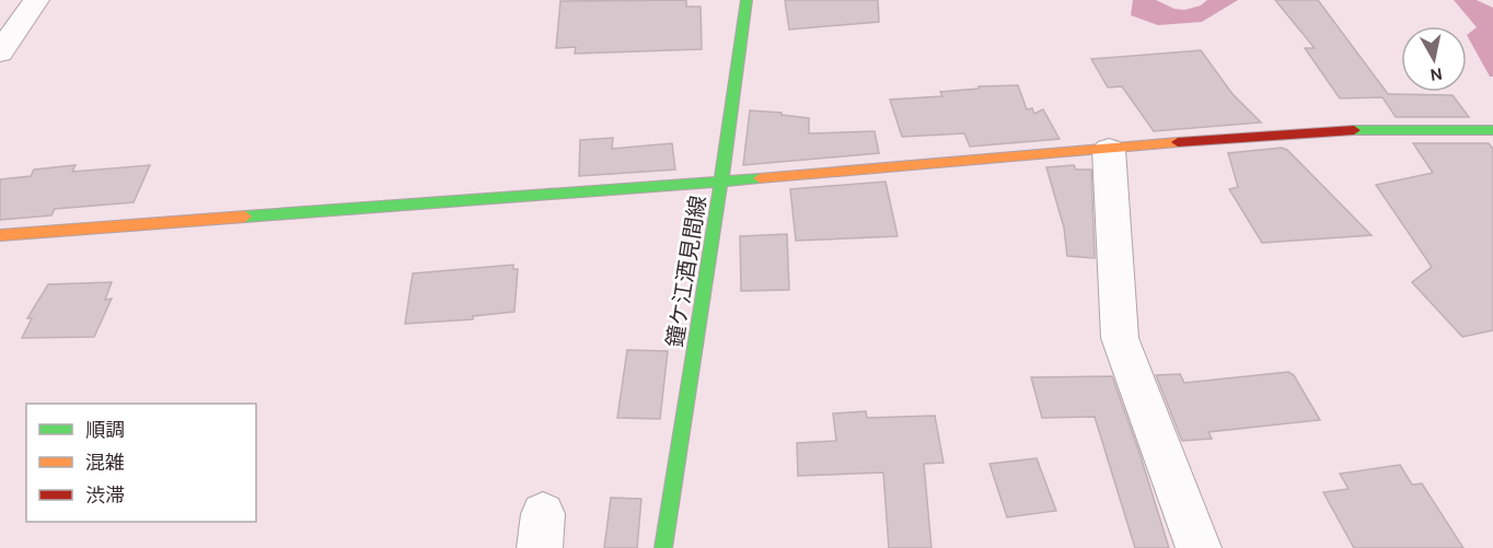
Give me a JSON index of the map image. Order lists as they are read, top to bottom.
{
  "streets": {
    "street": ["鐘ケ江酒見間線"]
  },
  "legend": ["順調", "混雑", "渋滞"],
  "north": "bottom"
}
